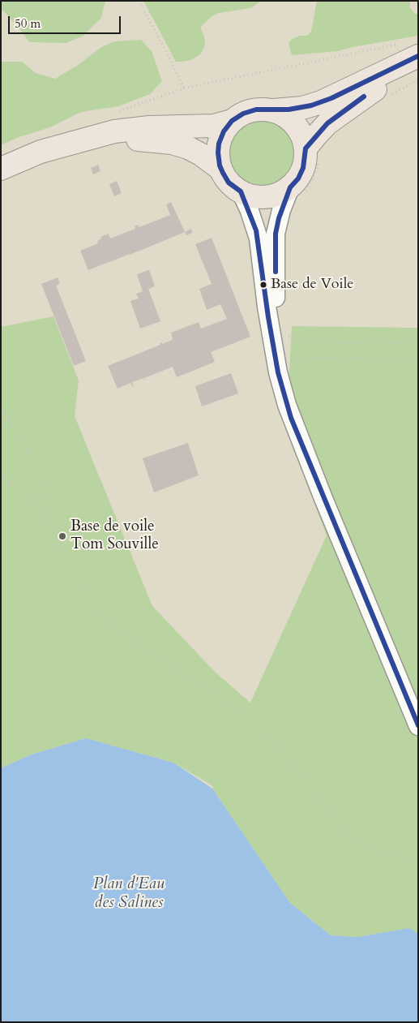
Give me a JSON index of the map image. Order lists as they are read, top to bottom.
{
  "water": ["Plan d'Eau des Salines"],
  "places": ["Base de Voile", "Base de voile Tom Souville"],
  "scale_bar": "50 m"
}
